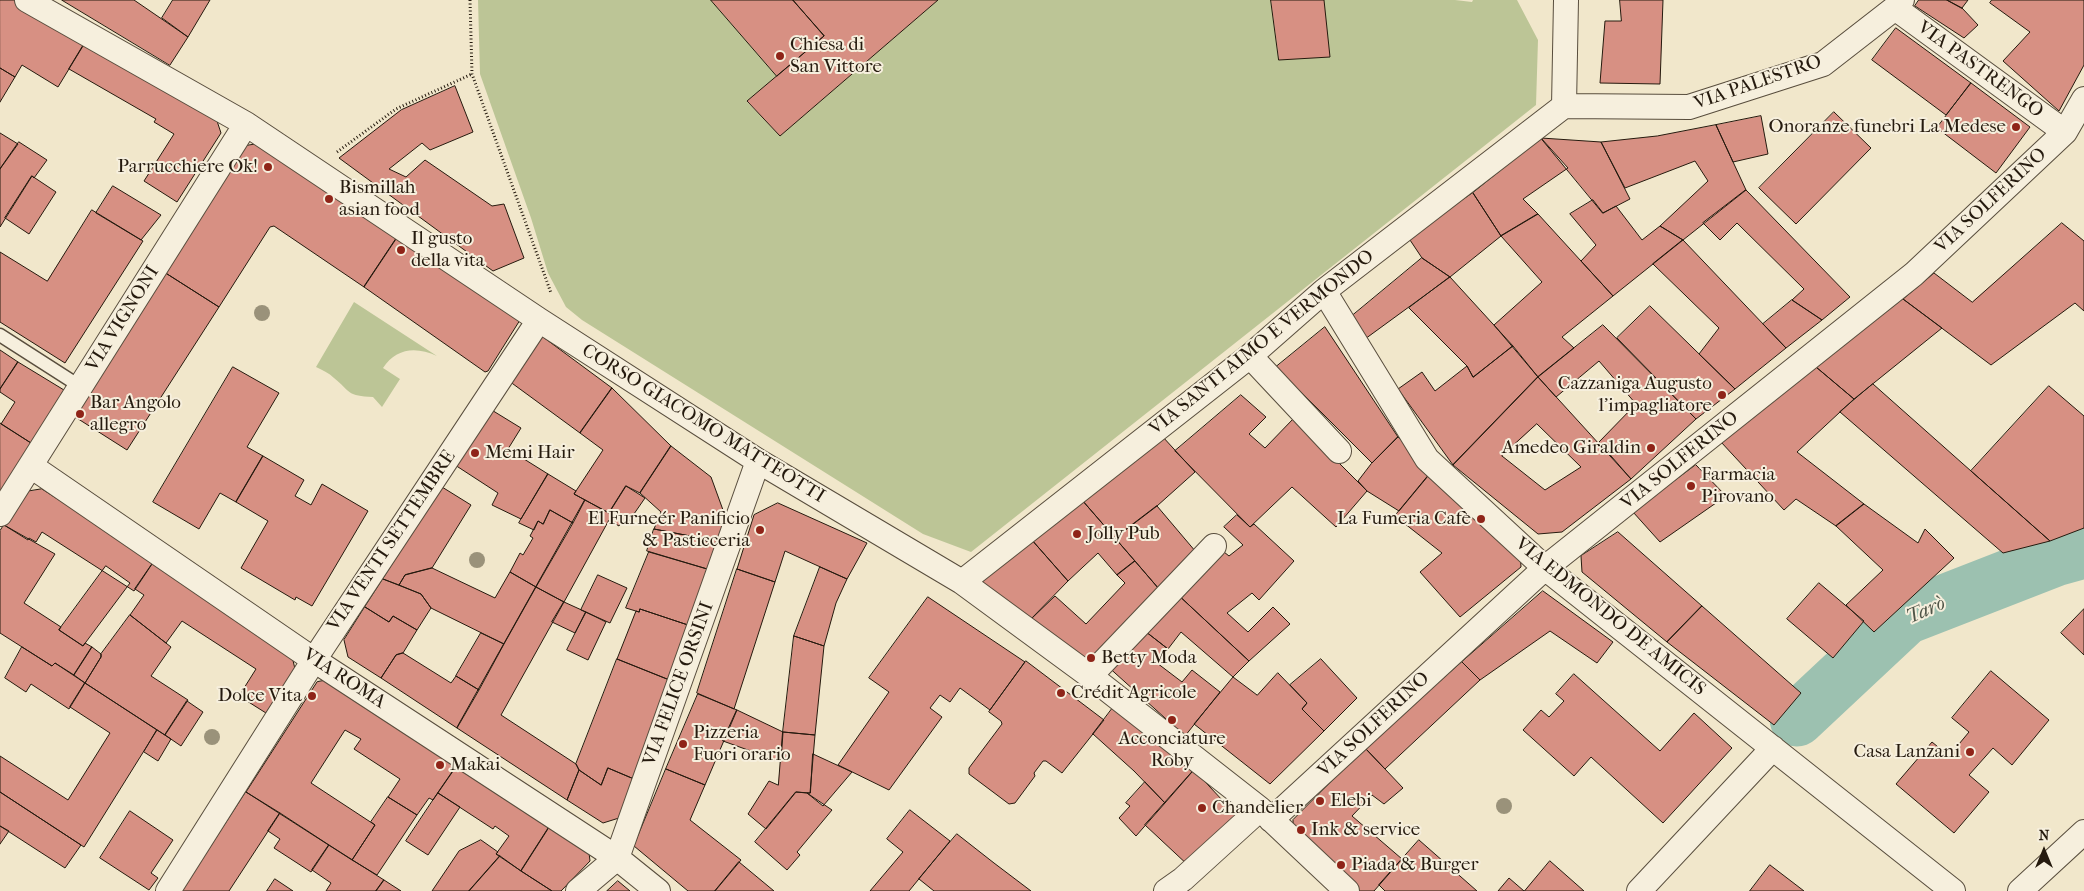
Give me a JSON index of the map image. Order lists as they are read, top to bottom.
{
  "streets": {
    "street": [
      "VIA PASTRENGO",
      "VIA PALESTRO",
      "VIA SOLFERINO",
      "VIA VIGNONI",
      "VIA SANTI AIMO E VERMONDO",
      "CORSO GIACOMO MATTEOTTI",
      "VIA VENTI SETTEMBRE",
      "VIA EDMONDO DE AMICIS",
      "VIA ROMA",
      "VIA FELICE ORSINI"
    ]
  },
  "crossings": [
    ["VIA PASTRENGO", "VIA PALESTRO"],
    ["VIA PASTRENGO", "VIA SOLFERINO"],
    ["VIA PALESTRO", "VIA SANTI AIMO E VERMONDO"],
    ["VIA SOLFERINO", "CORSO GIACOMO MATTEOTTI"],
    ["VIA SOLFERINO", "VIA EDMONDO DE AMICIS"],
    ["VIA VIGNONI", "CORSO GIACOMO MATTEOTTI"],
    ["VIA VIGNONI", "VIA ROMA"],
    ["VIA SANTI AIMO E VERMONDO", "CORSO GIACOMO MATTEOTTI"],
    ["VIA SANTI AIMO E VERMONDO", "VIA EDMONDO DE AMICIS"],
    ["CORSO GIACOMO MATTEOTTI", "VIA VENTI SETTEMBRE"],
    ["CORSO GIACOMO MATTEOTTI", "VIA FELICE ORSINI"],
    ["VIA VENTI SETTEMBRE", "VIA ROMA"],
    ["VIA ROMA", "VIA FELICE ORSINI"]
  ],
  "water": ["Tarò"],
  "places": [
    "Chiesa di San Vittore",
    "Onoranze funebri La Medese",
    "Parrucchiere Ok!",
    "Bismillah asian food",
    "Il gusto della vita",
    "Cazzaniga Augusto l'impagliatore",
    "Bar Angolo allegro",
    "Amedeo Giraldin",
    "Memi Hair",
    "Farmacia Pirovano",
    "La Fumeria Cafè",
    "El Furneér Panificio & Pasticceria",
    "Jolly Pub",
    "Betty Moda",
    "Crédit Agricole",
    "Dolce Vita",
    "Acconciature Roby",
    "Pizzeria Fuori orario",
    "Casa Lanzani",
    "Makai",
    "Elebi",
    "Chandelier",
    "Ink & service",
    "Piada & Burger"
  ],
  "north": "top"
}
